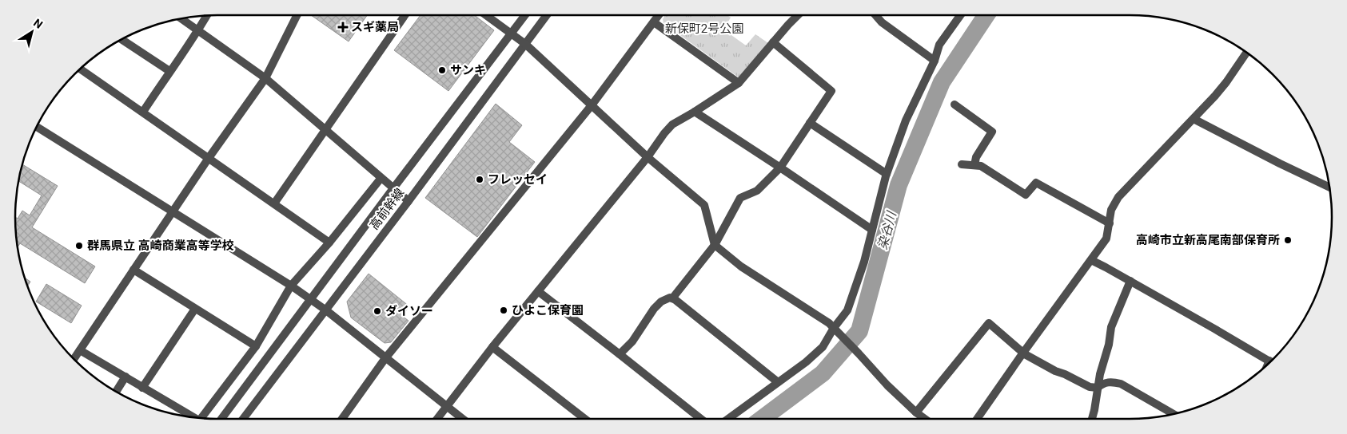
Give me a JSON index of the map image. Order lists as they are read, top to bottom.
{
  "streets": {
    "street": ["高前幹線"]
  },
  "water": ["染谷川"],
  "parks": ["新保町2号公園"],
  "places": {
    "health": ["スギ薬局"],
    "other": [
      "サンキ",
      "フレッセイ",
      "高崎市立新高尾南部保育所",
      "群馬県立 高崎商業高等学校",
      "ひよこ保育園",
      "ダイソー"
    ]
  },
  "north": "top right"
}
